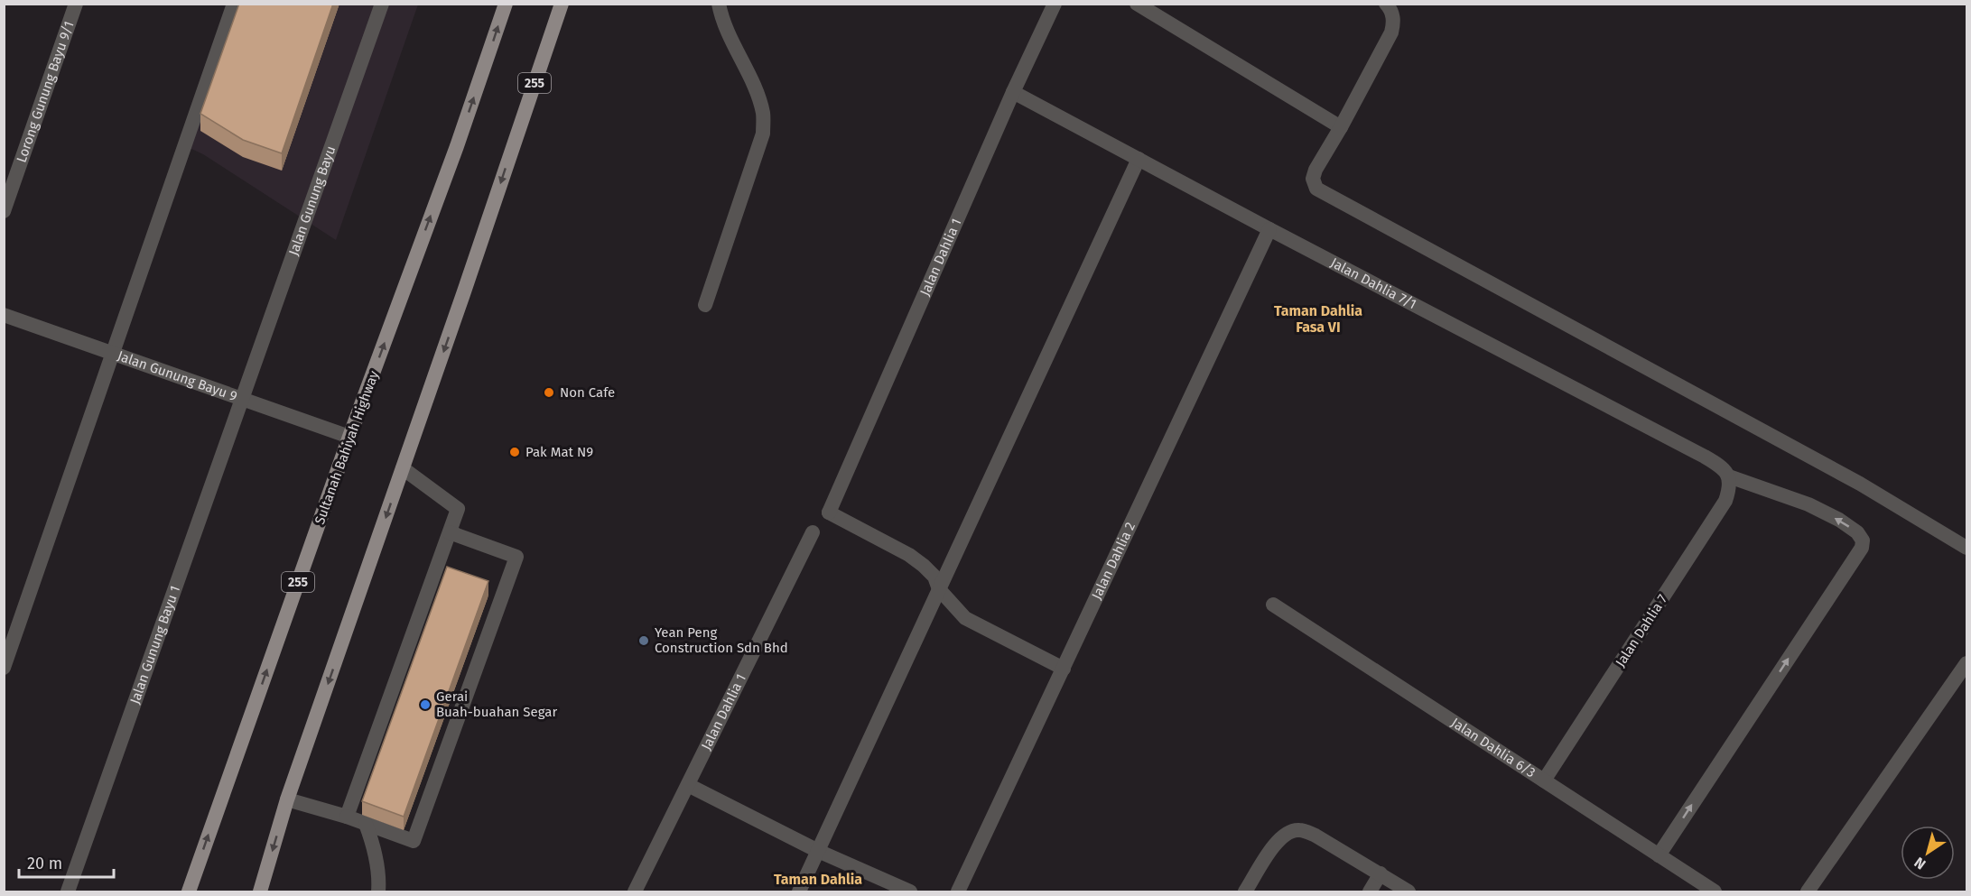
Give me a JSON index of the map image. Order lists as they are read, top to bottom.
{
  "streets": {
    "main road": ["255", "Sultanah Bahiyah Highway"],
    "street": [
      "Lorong Gunung Bayu 9/1",
      "Jalan Gunung Bayu",
      "Jalan Dahlia 1",
      "Jalan Dahlia 7/1",
      "Jalan Gunung Bayu 9",
      "Jalan Dahlia 2",
      "Jalan Dahlia 7",
      "Jalan Gunung Bayu 1",
      "Jalan Dahlia 6/3"
    ]
  },
  "crossings": [
    ["Jalan Gunung Bayu", "Jalan Gunung Bayu 9"],
    ["Jalan Gunung Bayu", "Jalan Gunung Bayu 1"],
    ["Jalan Dahlia 1", "Jalan Dahlia 7/1"],
    ["Jalan Dahlia 7/1", "Jalan Dahlia 2"],
    ["Jalan Dahlia 7/1", "Jalan Dahlia 7"],
    ["Jalan Gunung Bayu 9", "Sultanah Bahiyah Highway"],
    ["Jalan Gunung Bayu 9", "Jalan Gunung Bayu 1"],
    ["Jalan Dahlia 7", "Jalan Dahlia 6/3"]
  ],
  "districts": ["Taman Dahlia Fasa VI", "Taman Dahlia"],
  "places": [
    "Non Cafe",
    "Pak Mat N9",
    "Yean Peng Construction Sdn Bhd",
    "Gerai Buah-buahan Segar"
  ],
  "scale_bar": "20 m",
  "north": "bottom left"
}
